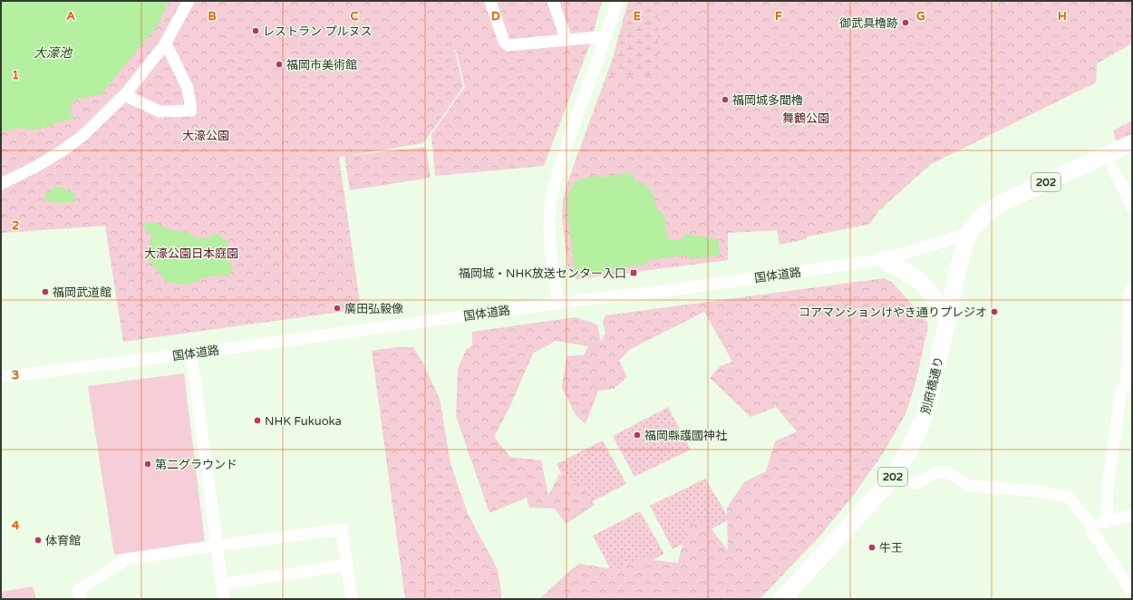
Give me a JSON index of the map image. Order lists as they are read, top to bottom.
{
  "streets": {
    "highway": ["202", "別府橋通り"],
    "street": ["国体道路"]
  },
  "crossings": [
    ["202", "国体道路"],
    ["202", "別府橋通り"],
    ["国体道路", "別府橋通り"]
  ],
  "water": ["大濠池"],
  "parks": ["舞鶴公園", "大濠公園", "大濠公園日本庭園"],
  "places": {
    "other": [
      "御武具櫓跡",
      "レストラン プルヌス",
      "福岡市美術館",
      "福岡城多聞櫓",
      "福岡武道館",
      "廣田弘毅像",
      "コアマンションけやき通りプレジオ",
      "NHK Fukuoka",
      "福岡縣護國神社",
      "第二グラウンド",
      "体育館",
      "牛王"
    ],
    "transit": ["福岡城・NHK放送センター入口"]
  },
  "grid": {
    "columns": [
      "A",
      "B",
      "C",
      "D",
      "E",
      "F",
      "G",
      "H"
    ],
    "rows": [
      "1",
      "2",
      "3",
      "4"
    ]
  }
}
